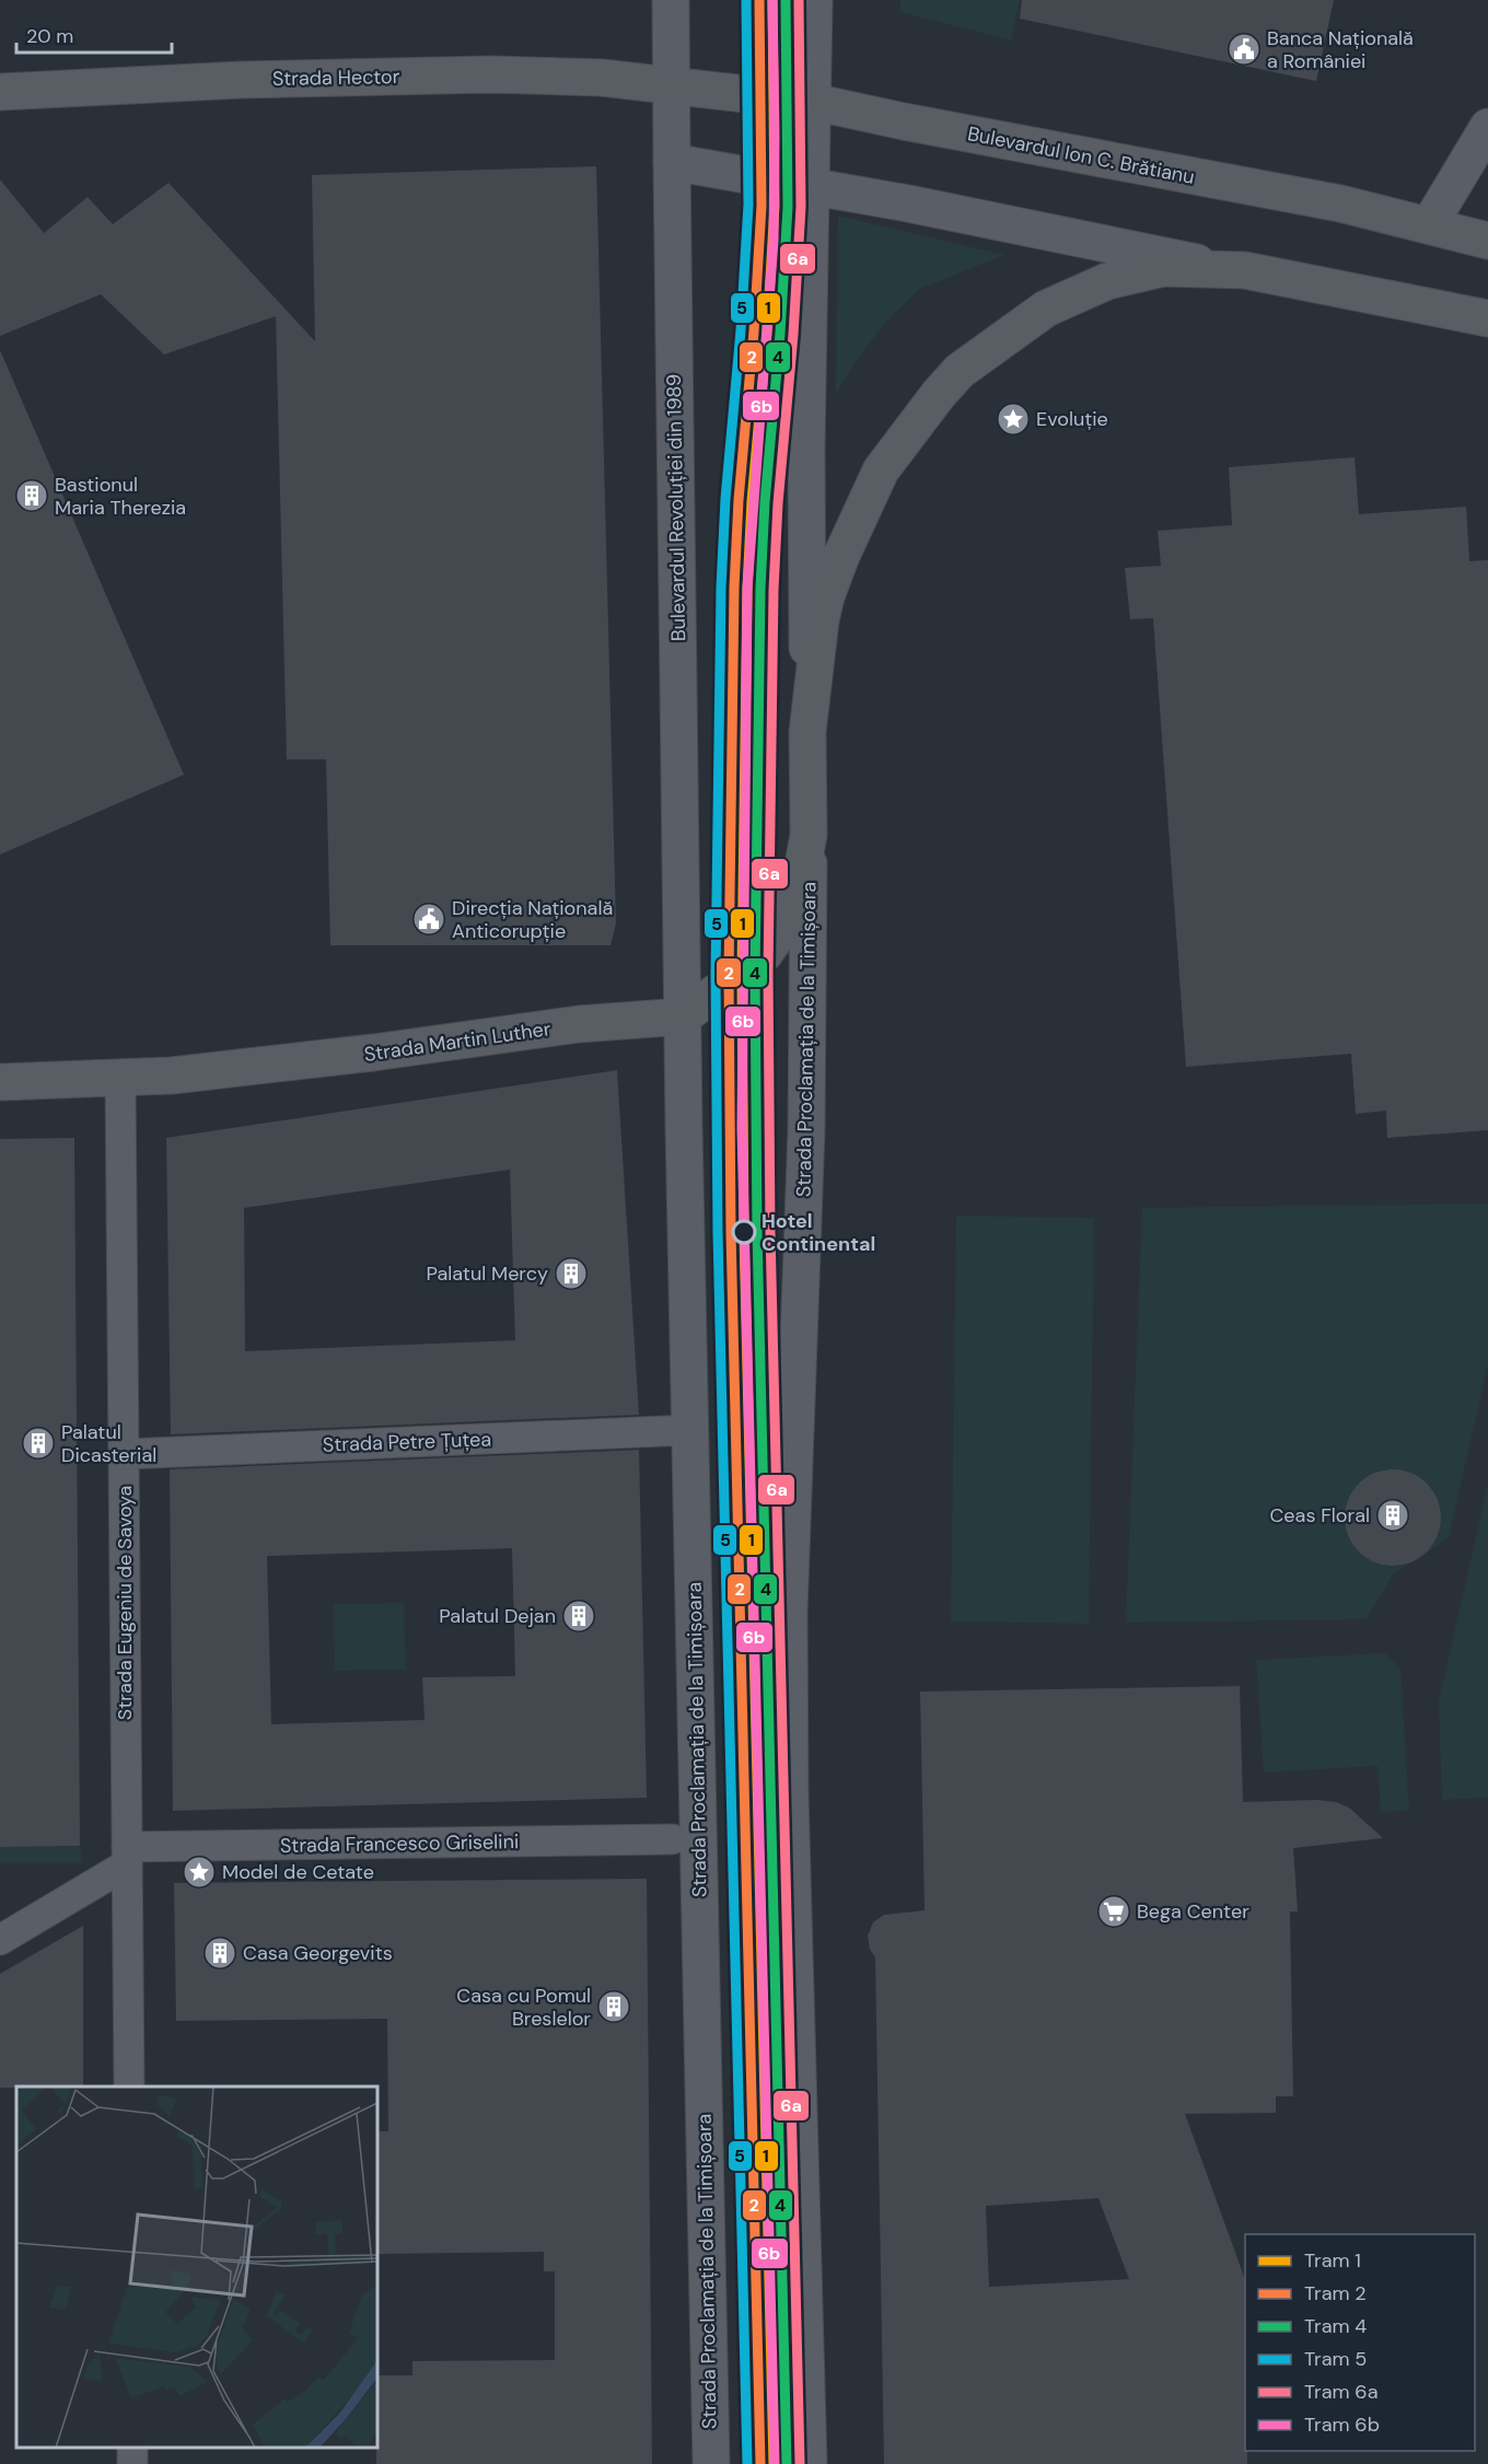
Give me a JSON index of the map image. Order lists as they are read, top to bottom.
{
  "streets": {
    "main road": ["Strada Hector", "Bulevardul Ion C. Brătianu", "Strada Martin Luther"],
    "street": [
      "Bulevardul Revoluției din 1989",
      "Strada Proclamația de la Timișoara",
      "Strada Petre Țuțea",
      "Strada Eugeniu de Savoya",
      "Strada Francesco Griselini"
    ]
  },
  "crossings": [
    ["Strada Hector", "Bulevardul Ion C. Brătianu"],
    ["Strada Hector", "Bulevardul Revoluției din 1989"],
    ["Bulevardul Ion C. Brătianu", "Bulevardul Revoluției din 1989"],
    ["Bulevardul Revoluției din 1989", "Strada Proclamația de la Timișoara"],
    ["Bulevardul Revoluției din 1989", "Strada Martin Luther"],
    ["Strada Proclamația de la Timișoara", "Strada Martin Luther"],
    ["Strada Proclamația de la Timișoara", "Strada Petre Țuțea"],
    ["Strada Martin Luther", "Strada Eugeniu de Savoya"],
    ["Strada Petre Țuțea", "Strada Eugeniu de Savoya"],
    ["Strada Eugeniu de Savoya", "Strada Francesco Griselini"]
  ],
  "places": {
    "public building": ["Banca Națională a României", "Direcția Națională Anticorupție"],
    "place": ["Evoluție", "Model de Cetate"],
    "building": [
      "Bastionul Maria Therezia",
      "Palatul Mercy",
      "Palatul Dicasterial",
      "Ceas Floral",
      "Palatul Dejan",
      "Casa Georgevits",
      "Casa cu Pomul Breslelor"
    ],
    "other": ["Hotel Continental"],
    "supermarket": ["Bega Center"]
  },
  "lines": [
    "tram line 1",
    "tram line 2",
    "tram line 4",
    "tram line 5",
    "tram line 6a",
    "tram line 6b"
  ],
  "legend": [
    "Tram 1",
    "Tram 2",
    "Tram 4",
    "Tram 5",
    "Tram 6a",
    "Tram 6b"
  ],
  "scale_bar": "20 m"
}
